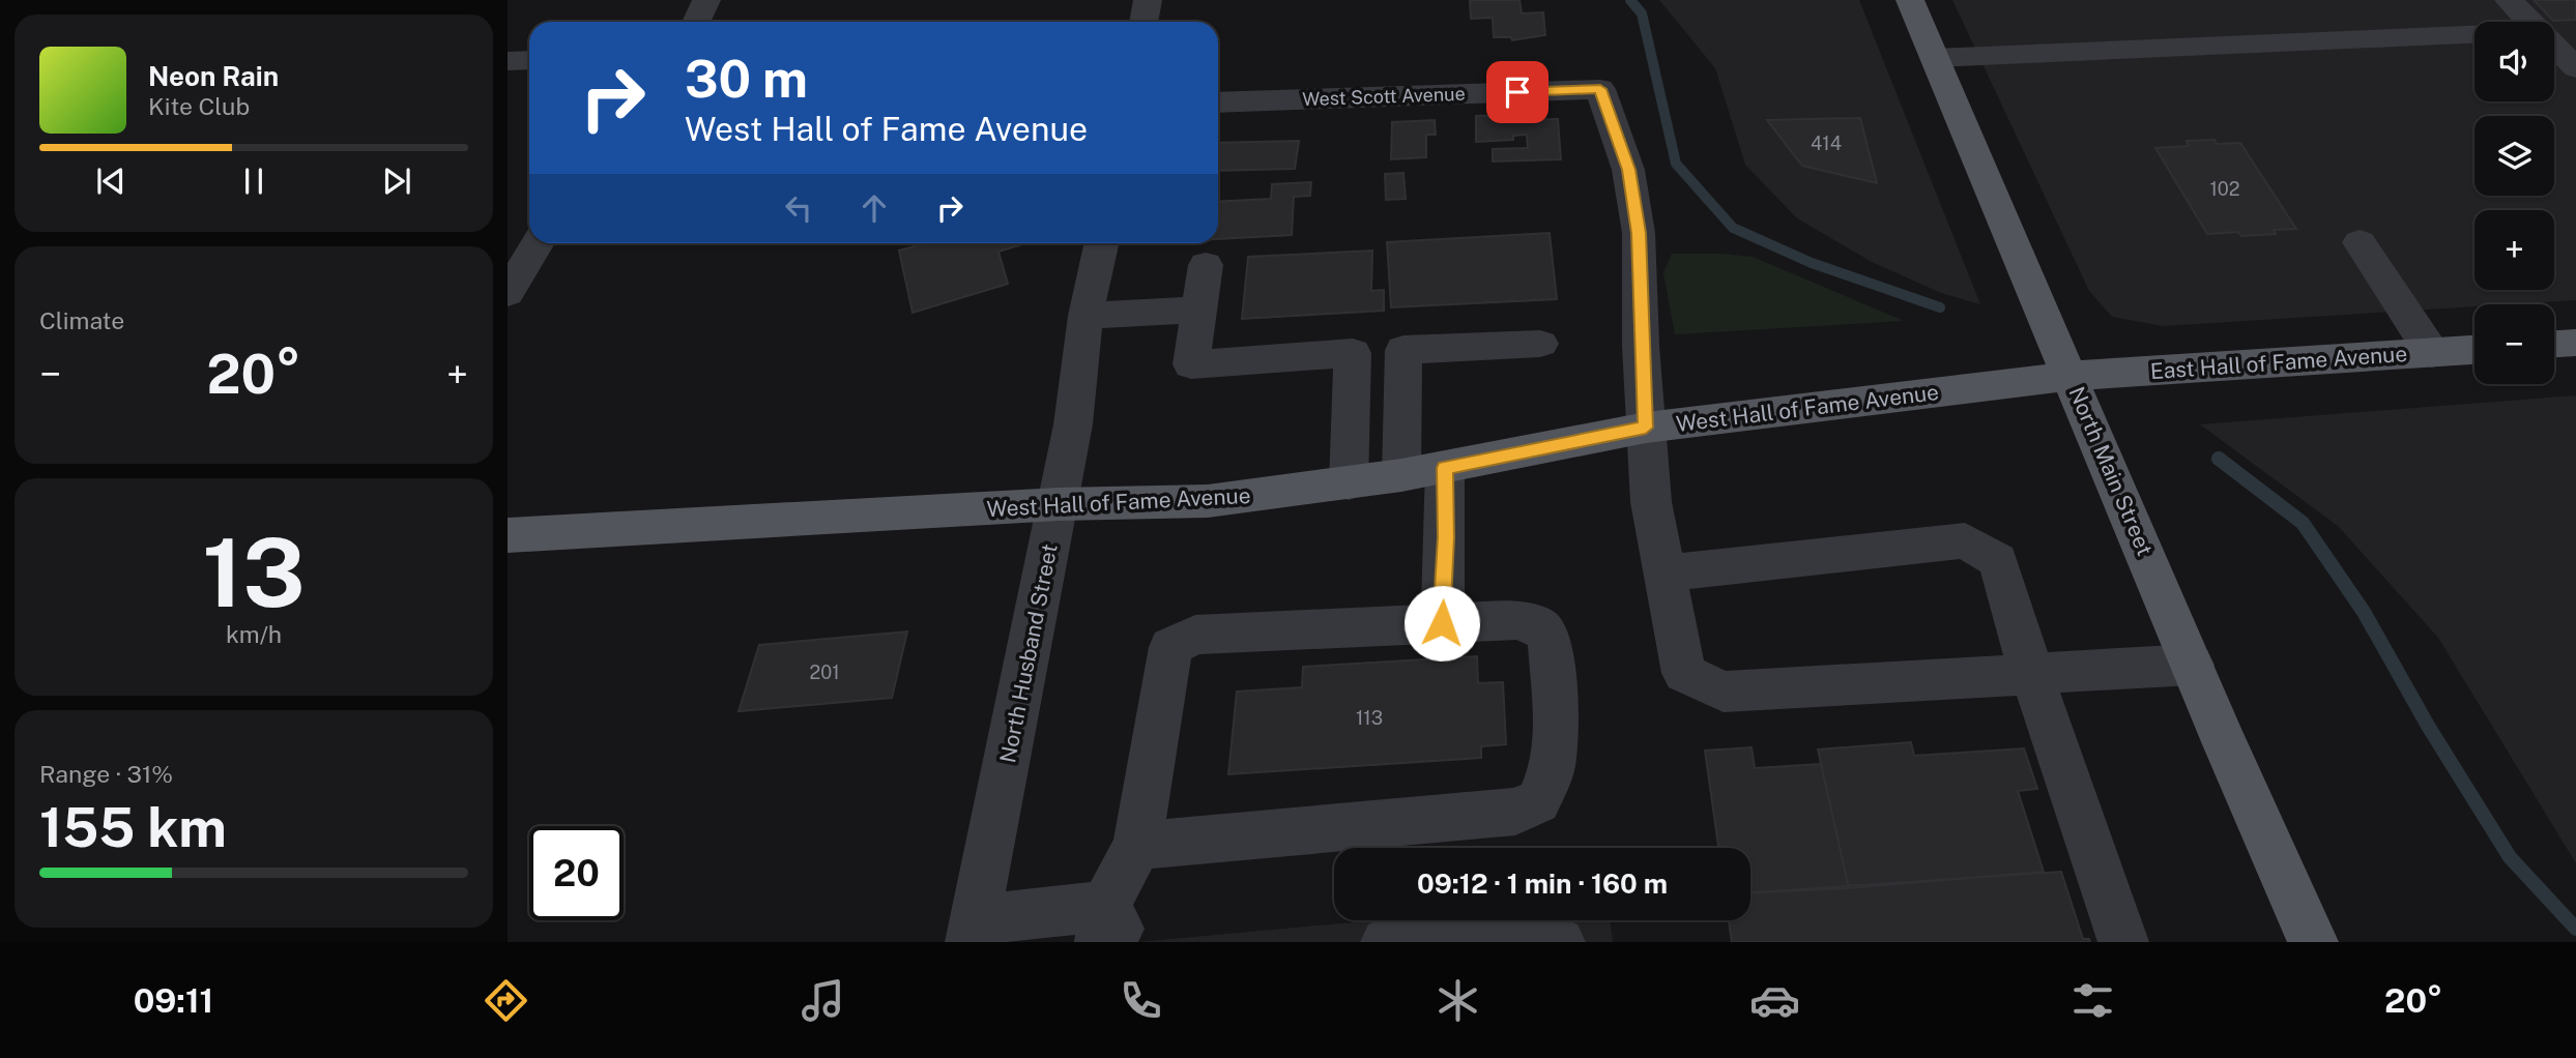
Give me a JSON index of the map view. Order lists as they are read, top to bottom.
{
  "streets": {
    "main road": ["East Hall of Fame Avenue", "West Hall of Fame Avenue", "North Main Street"],
    "street": ["West Scott Avenue", "North Husband Street"]
  },
  "crossings": [
    ["West Scott Avenue", "West Hall of Fame Avenue"],
    ["East Hall of Fame Avenue", "West Hall of Fame Avenue"],
    ["East Hall of Fame Avenue", "North Main Street"],
    ["West Hall of Fame Avenue", "North Main Street"],
    ["West Hall of Fame Avenue", "North Husband Street"]
  ],
  "house_numbers": [
    "414",
    "102",
    "201",
    "113"
  ],
  "page": {
    "map_buttons": ["+", "−"],
    "turn": ["30 m", "West Hall of Fame Avenue"],
    "song": ["Neon Rain", "Kite Club"],
    "tile": [
      "Climate",
      ["13", "km/h"],
      ["Range · 31%", "155 km"]
    ],
    "heat": ["−", "20°", "+"],
    "limit": "20",
    "trip": "09:12 · 1 min · 160 m",
    "tabs": ["09:11", "20°"]
  }
}
